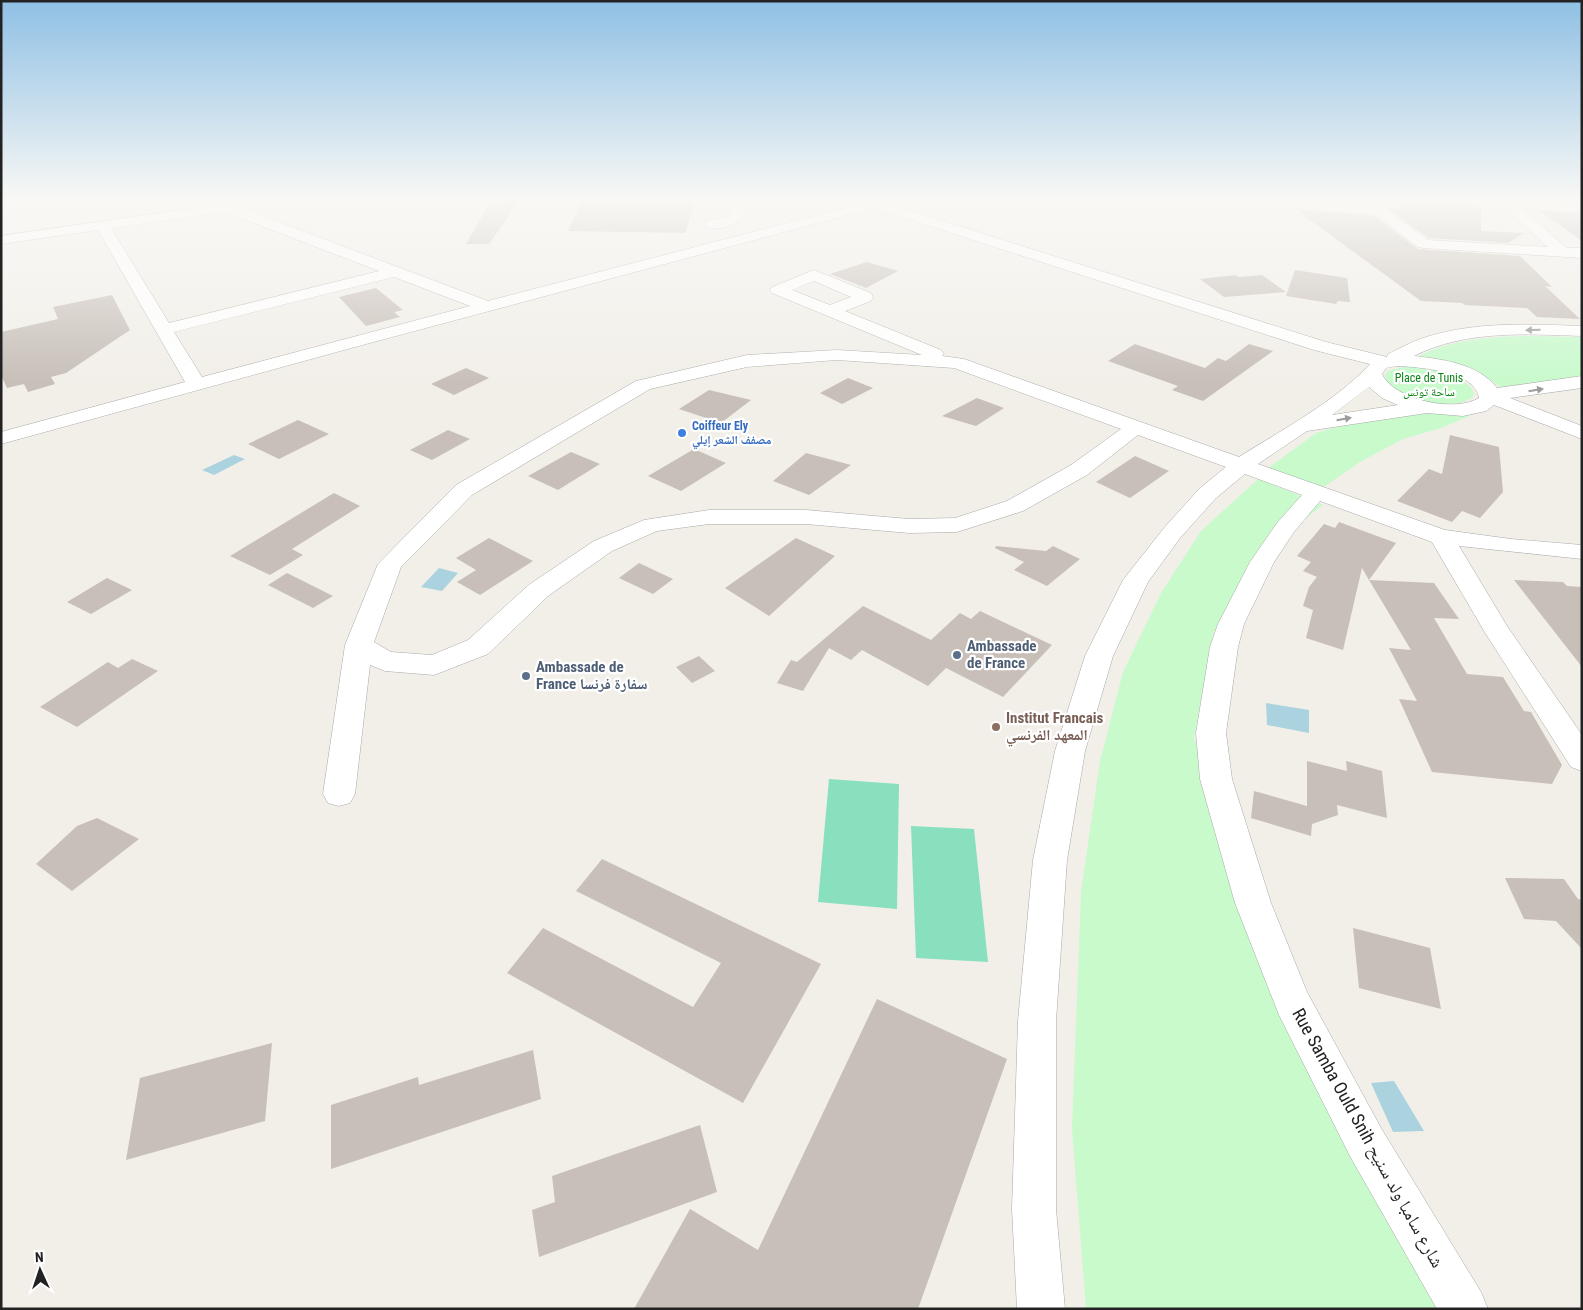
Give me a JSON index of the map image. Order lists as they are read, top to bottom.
{
  "streets": {
    "street": ["Rue Samba Ould Snih شارع سامبا ولد سنيح"]
  },
  "parks": ["Place de Tunis ساحة تونس"],
  "places": [
    "Coiffeur Ely مصفف الشعر إيلي",
    "Ambassade de France",
    "Ambassade de France سفارة فرنسا",
    "Institut Francais المعهد الفرنسي"
  ],
  "north": "top"
}
